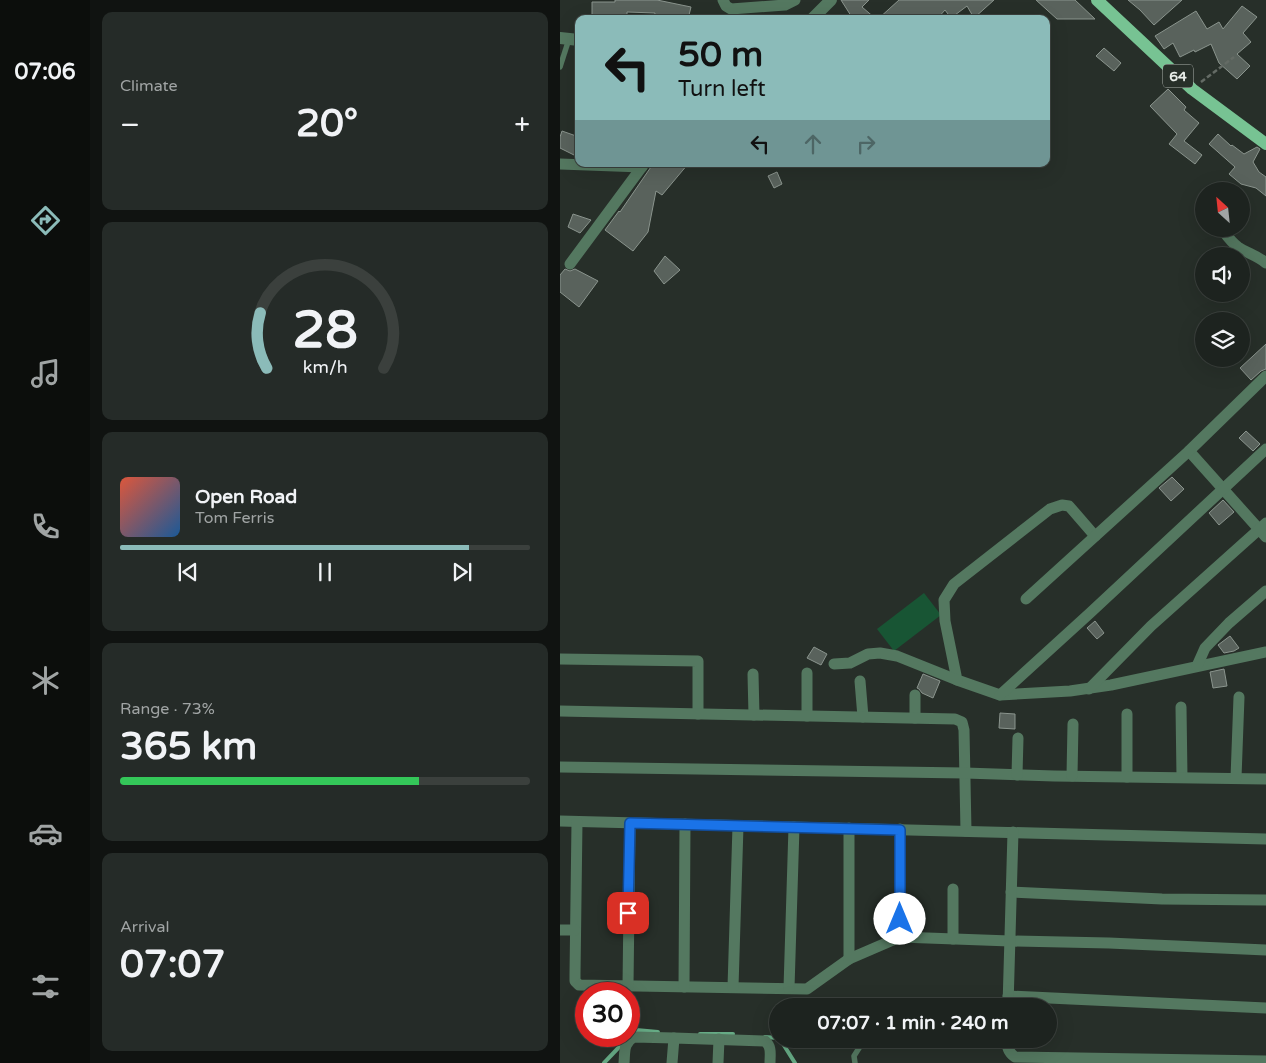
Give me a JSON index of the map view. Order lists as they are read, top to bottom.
{
  "streets": {
    "main road": ["64"]
  },
  "north": "top left",
  "page": {
    "tabs": "07:06",
    "tile": [
      "Climate",
      ["Range · 73%", "365 km"],
      ["Arrival", "07:07"]
    ],
    "turn": ["50 m", "Turn left"],
    "heat": ["−", "20°", "+"],
    "song": ["Open Road", "Tom Ferris"],
    "limit": "30",
    "trip": "07:07 · 1 min · 240 m",
    "gauge": ["28", "km/h"]
  }
}
